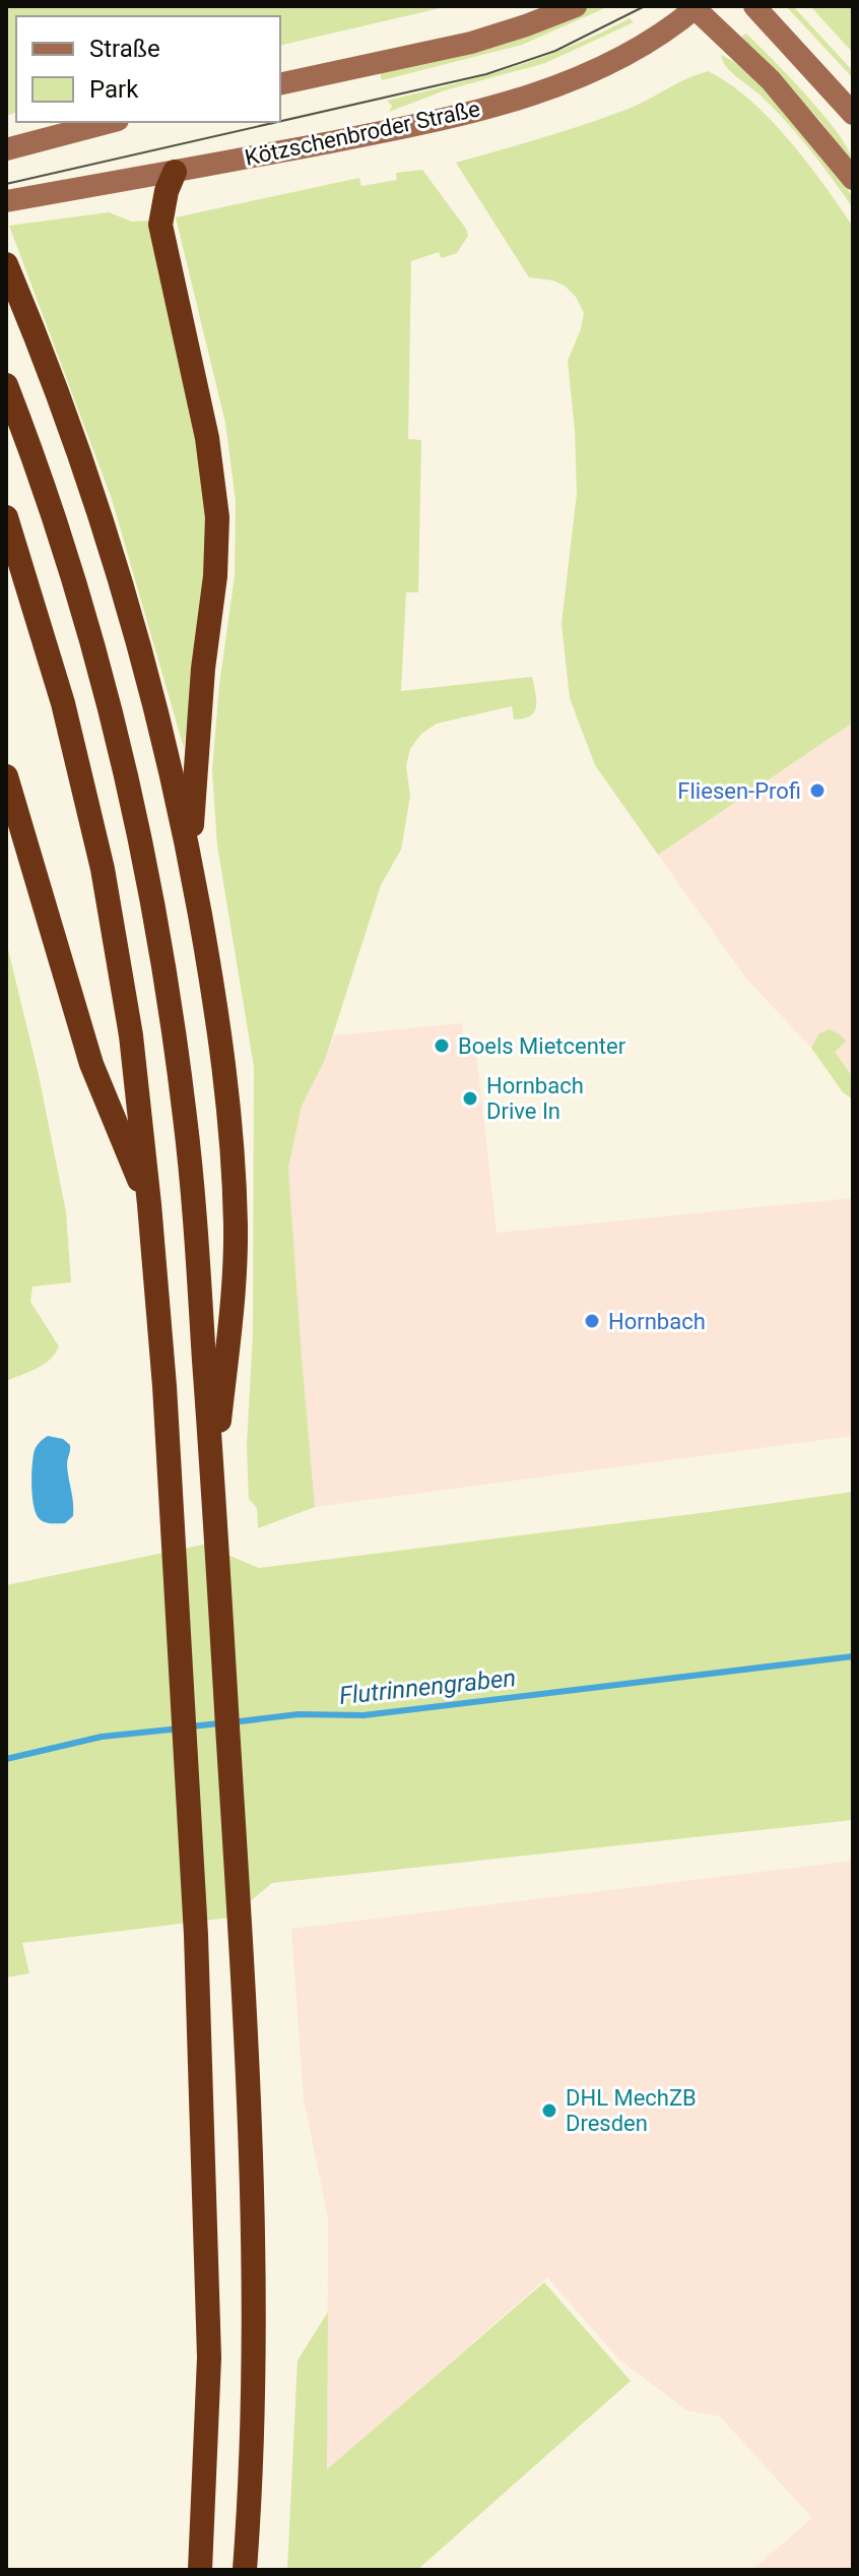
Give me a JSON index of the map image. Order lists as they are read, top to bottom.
{
  "streets": {
    "main road": ["Kötzschenbroder Straße"]
  },
  "water": ["Flutrinnengraben"],
  "places": [
    "Fliesen-Profi",
    "Boels Mietcenter",
    "Hornbach Drive In",
    "Hornbach",
    "DHL MechZB Dresden"
  ],
  "legend": ["Straße", "Park"]
}
